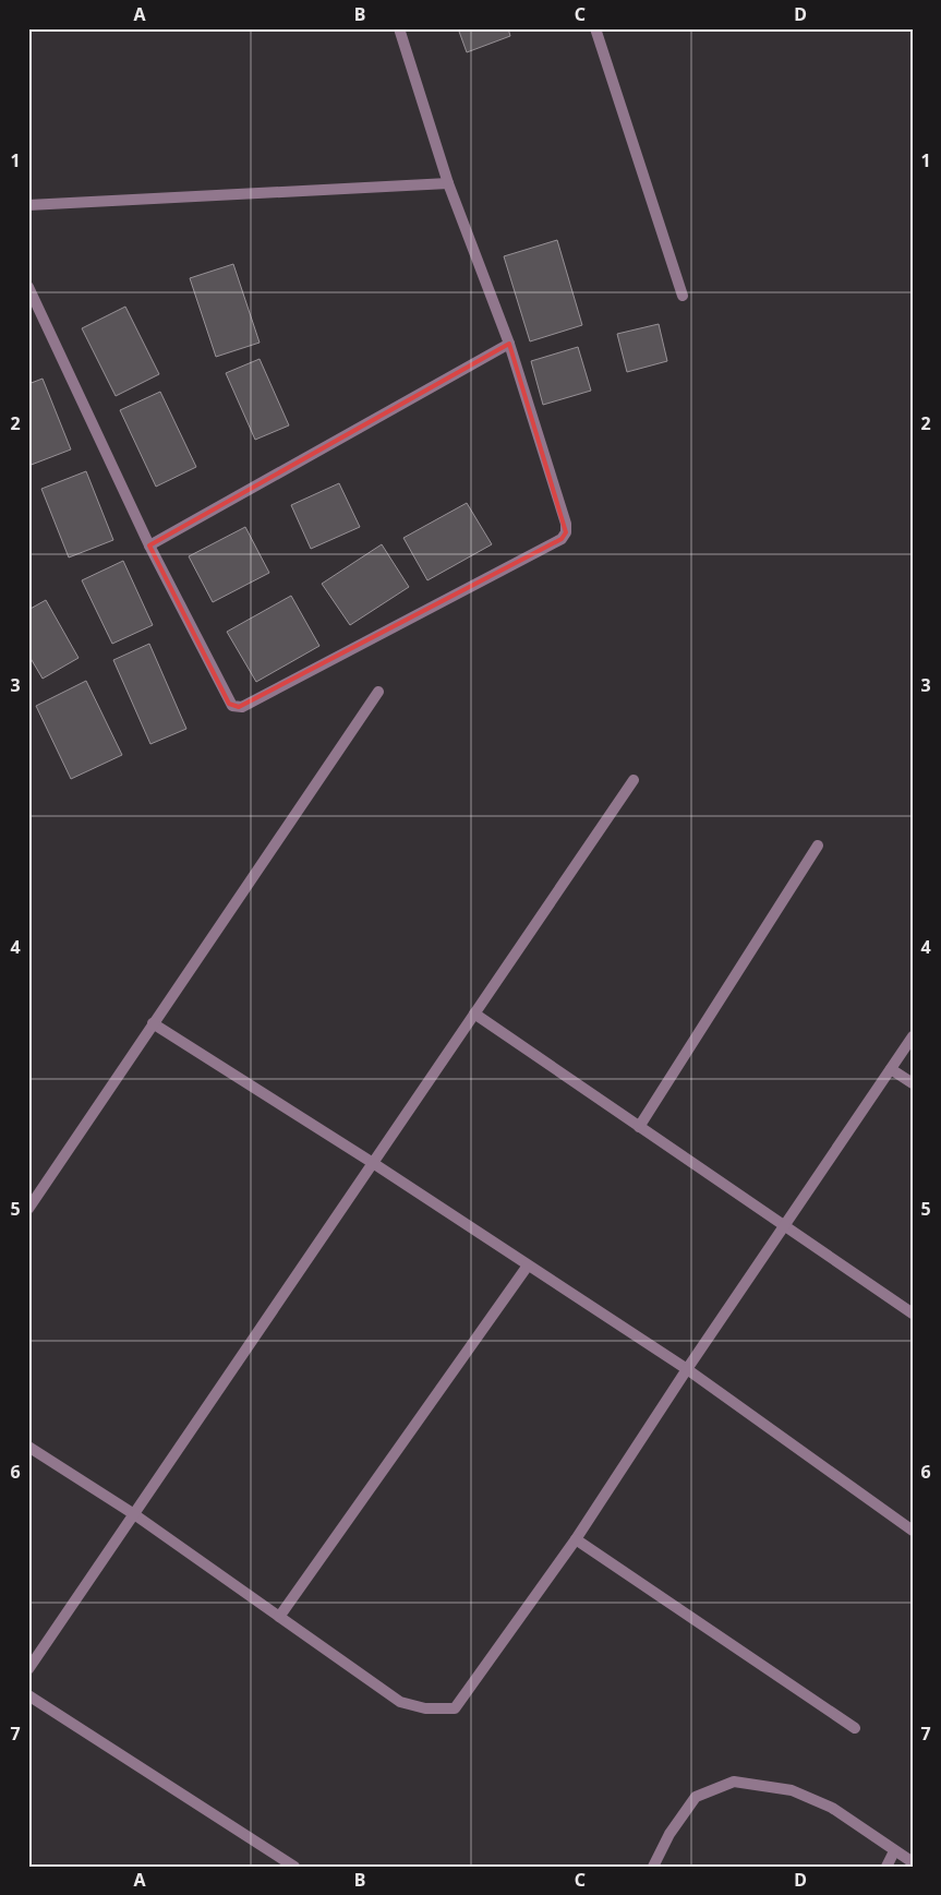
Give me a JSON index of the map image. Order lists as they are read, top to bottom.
{
  "grid": {
    "columns": [
      "A",
      "B",
      "C",
      "D"
    ],
    "rows": [
      "1",
      "2",
      "3",
      "4",
      "5",
      "6",
      "7"
    ]
  }
}
